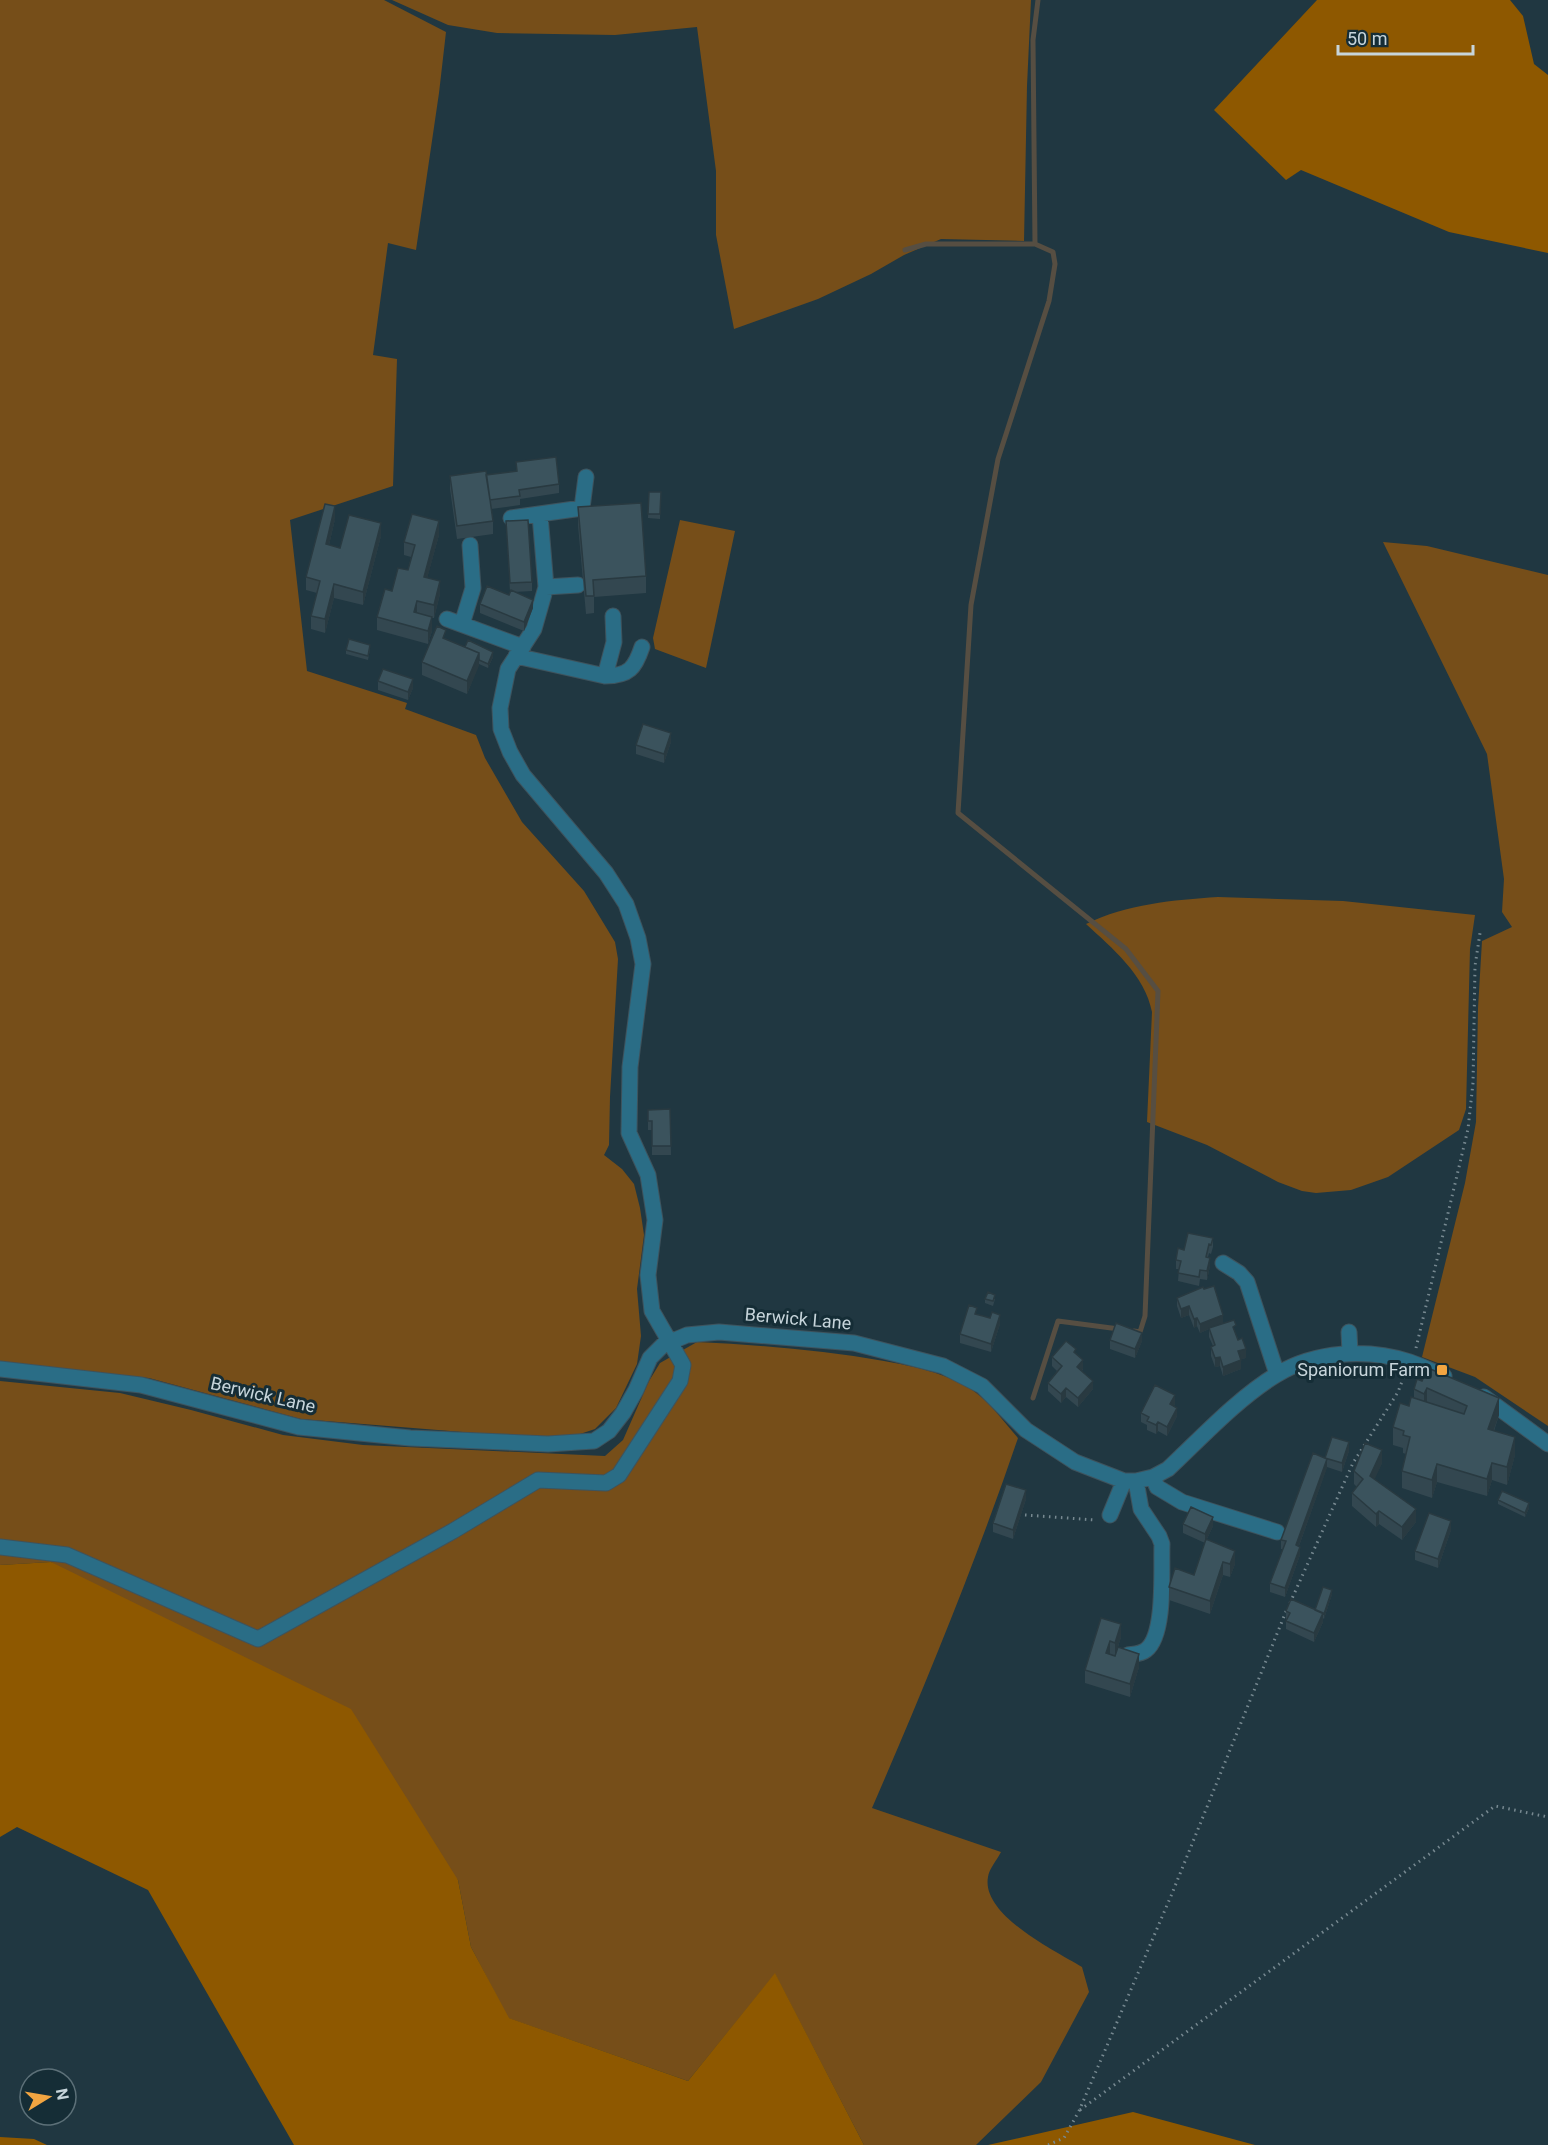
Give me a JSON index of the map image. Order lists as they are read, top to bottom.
{
  "streets": {
    "street": ["Berwick Lane"]
  },
  "places": {
    "transit": ["Spaniorum Farm"]
  },
  "scale_bar": "50 m",
  "north": "right"
}
